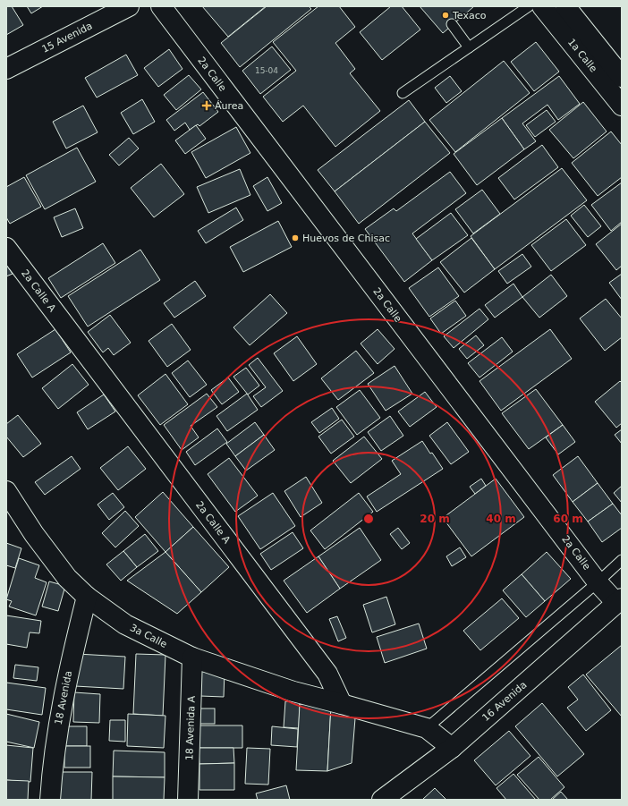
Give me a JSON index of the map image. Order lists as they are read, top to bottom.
{
  "streets": {
    "street": [
      "15 Avenida",
      "1a Calle",
      "2a Calle",
      "2a Calle A",
      "3a Calle",
      "18 Avenida",
      "16 Avenida",
      "18 Avenida A"
    ]
  },
  "crossings": [
    ["2a Calle", "16 Avenida"],
    ["2a Calle A", "3a Calle"],
    ["3a Calle", "18 Avenida"],
    ["3a Calle", "18 Avenida A"]
  ],
  "places": {
    "other": ["Texaco", "Huevos de Chisac"],
    "health": ["Áurea"]
  },
  "house_numbers": ["15-04"],
  "rings": ["20 m", "40 m", "60 m"]
}
